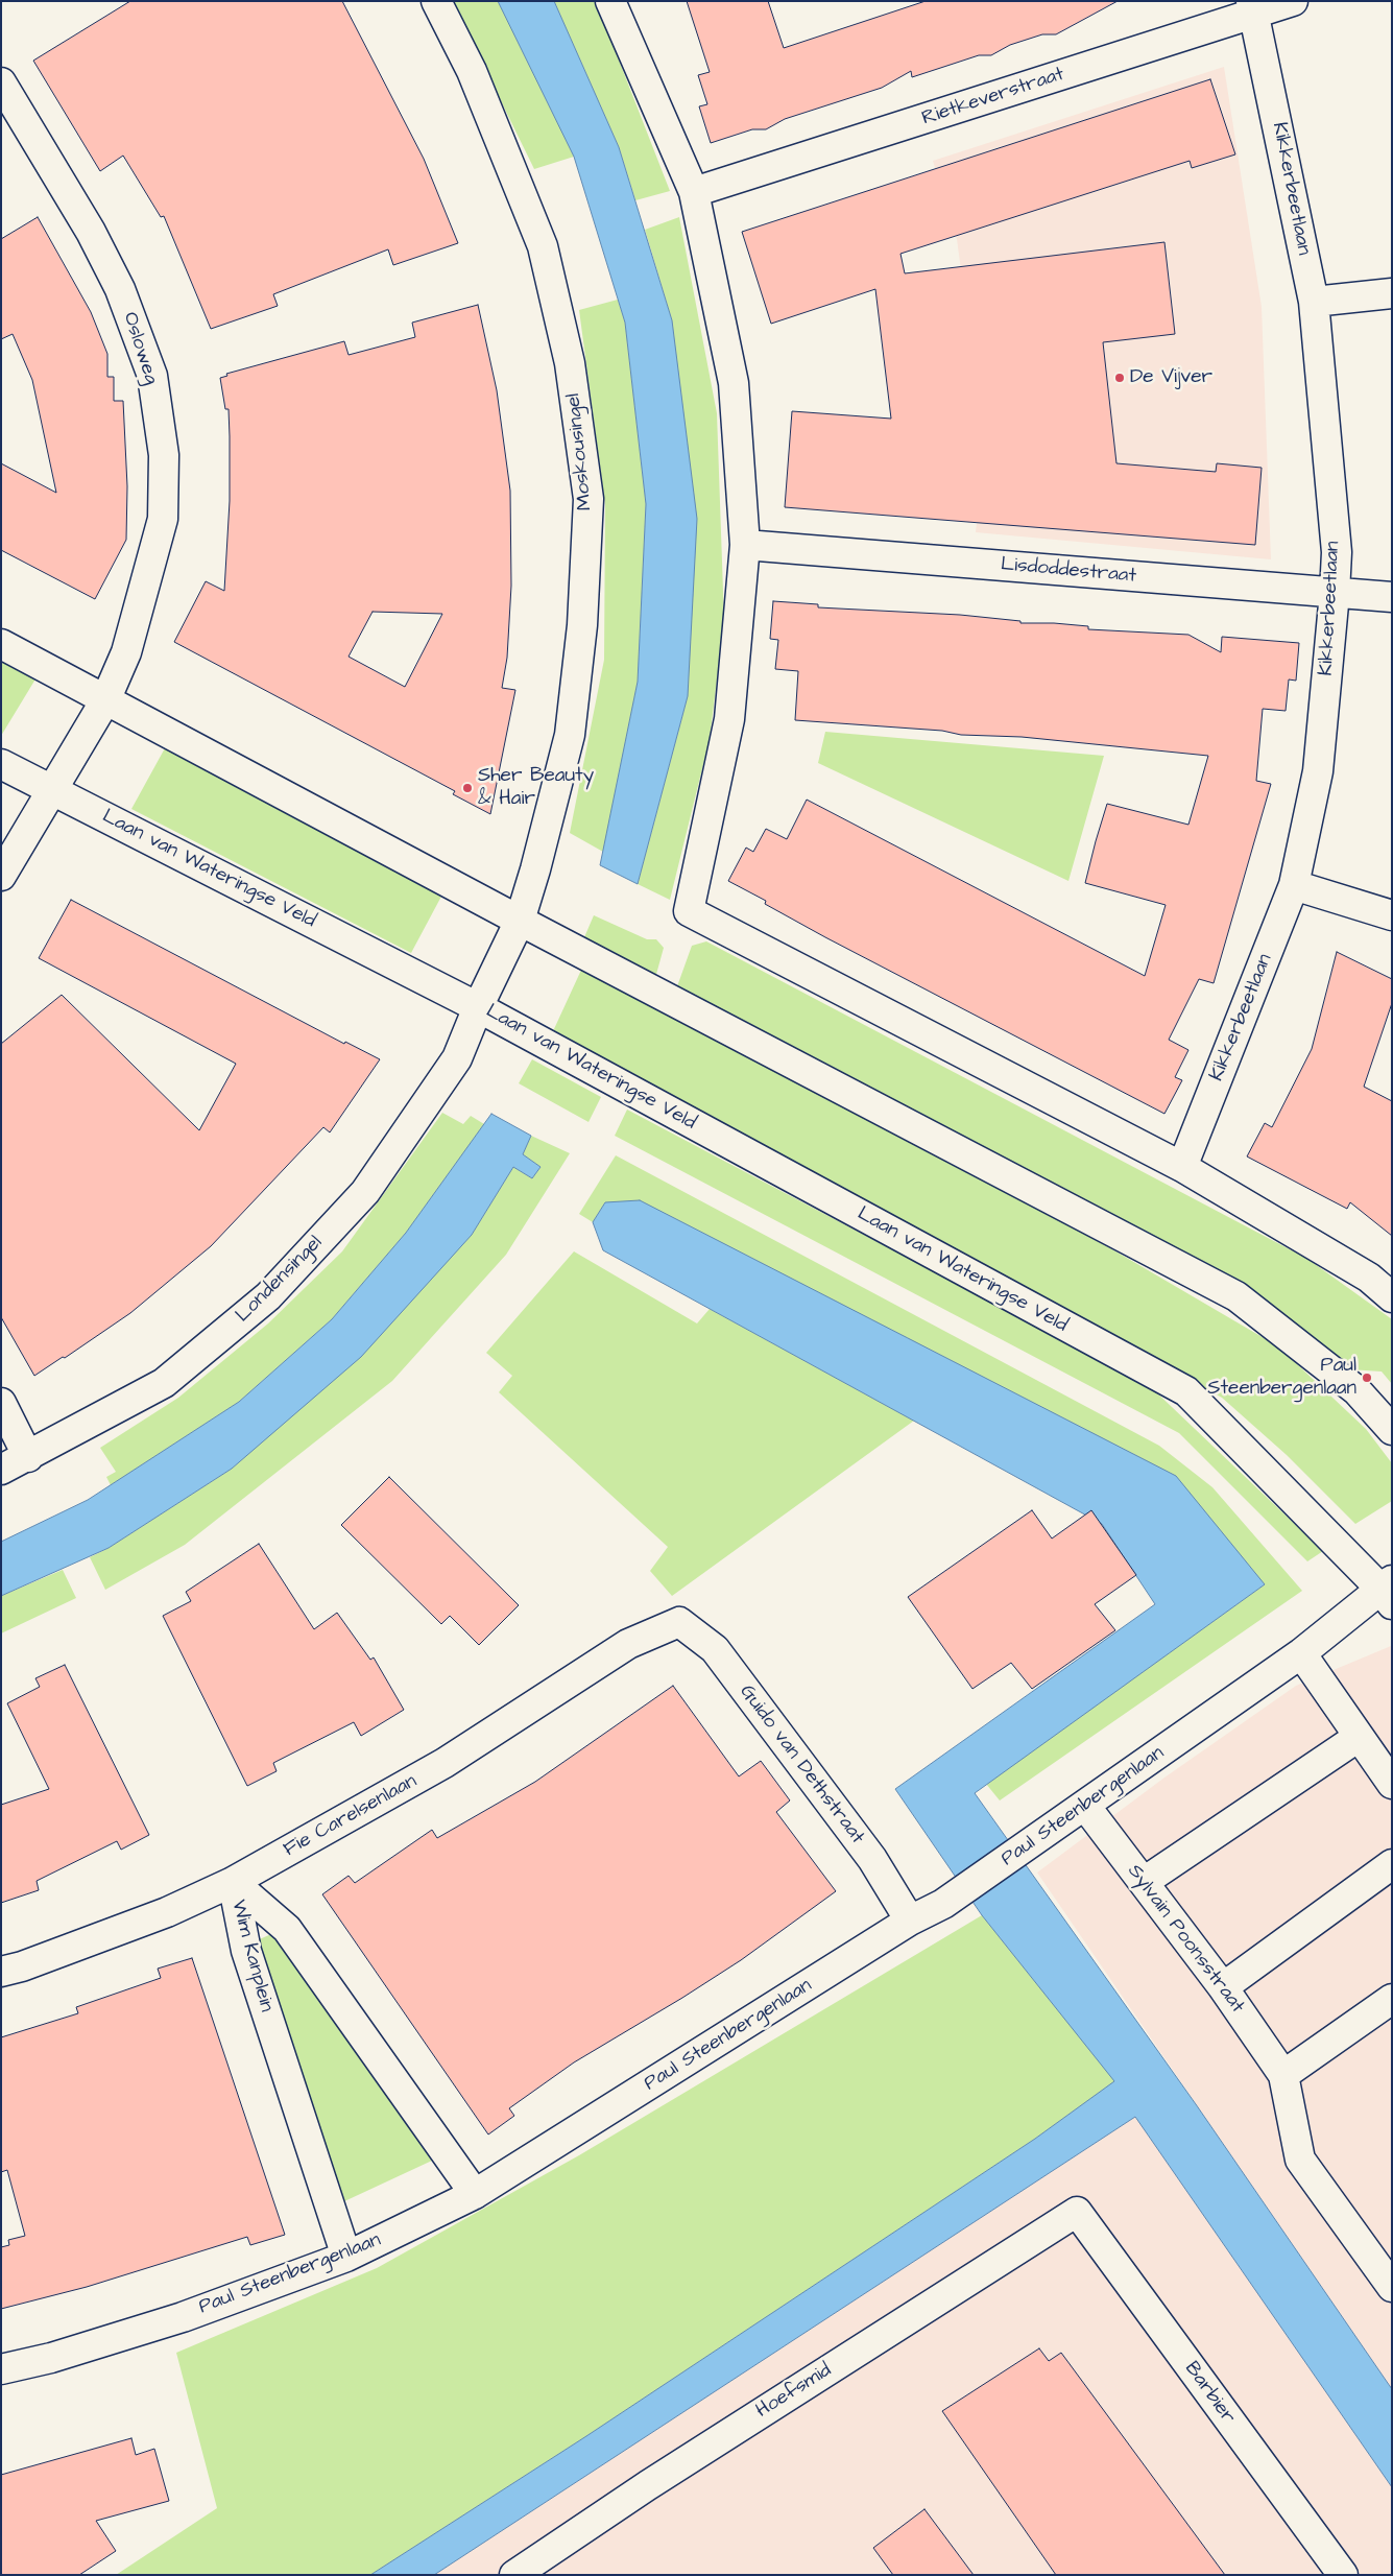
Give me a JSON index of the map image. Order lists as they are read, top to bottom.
{
  "streets": {
    "street": [
      "Rietkeverstraat",
      "Kikkerbeetlaan",
      "Osloweg",
      "Moskousingel",
      "Lisdoddestraat",
      "Laan van Wateringse Veld",
      "Londensingel",
      "Guido van Dethstraat",
      "Paul Steenbergenlaan",
      "Fie Carelsenlaan",
      "Sylvain Poonsstraat",
      "Wim Kanplein",
      "Hoefsmid",
      "Barbier"
    ]
  },
  "crossings": [
    ["Rietkeverstraat", "Kikkerbeetlaan"],
    ["Kikkerbeetlaan", "Lisdoddestraat"],
    ["Moskousingel", "Laan van Wateringse Veld"],
    ["Laan van Wateringse Veld", "Londensingel"],
    ["Laan van Wateringse Veld", "Paul Steenbergenlaan"],
    ["Guido van Dethstraat", "Paul Steenbergenlaan"],
    ["Guido van Dethstraat", "Fie Carelsenlaan"],
    ["Paul Steenbergenlaan", "Sylvain Poonsstraat"],
    ["Paul Steenbergenlaan", "Wim Kanplein"],
    ["Fie Carelsenlaan", "Wim Kanplein"],
    ["Hoefsmid", "Barbier"]
  ],
  "places": ["De Vijver", "Sher Beauty & Hair", "Paul Steenbergenlaan"]
}
